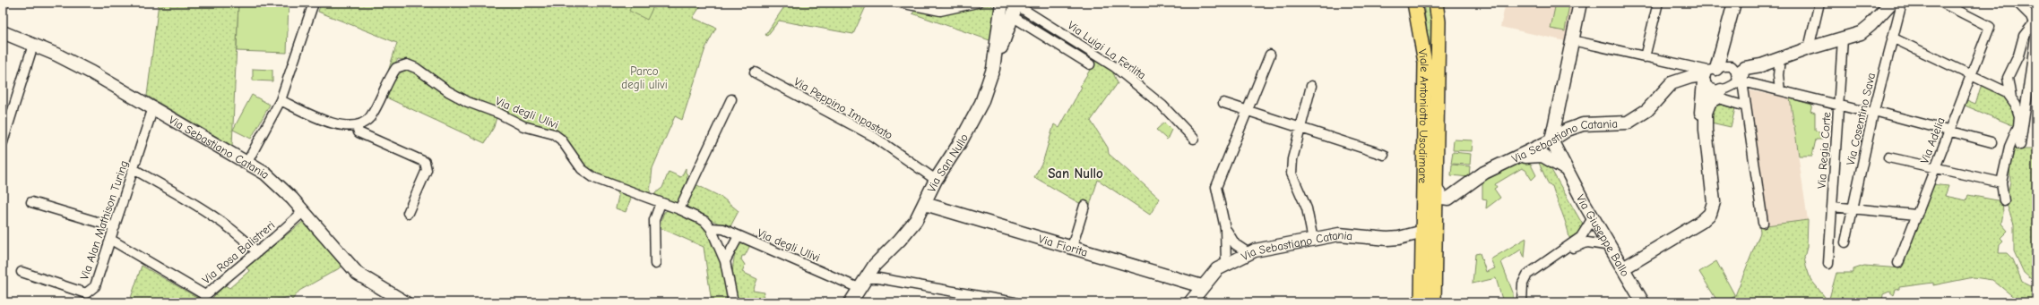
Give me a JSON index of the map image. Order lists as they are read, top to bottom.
{
  "streets": {
    "main road": [
      "Viale Antoniotto Usodimare",
      "Via Sebastiano Catania",
      "Via San Nullo",
      "Via Giuseppe Ballo",
      "Via Fiorita"
    ],
    "street": [
      "Via Luigi La Ferlita",
      "Via Peppino Impastato",
      "Via degli Ulivi",
      "Via Cosentino Sava",
      "Via Adelia",
      "Via Regia Corte",
      "Via Alan Mathison Turing",
      "Via Rosa Balistreri"
    ]
  },
  "crossings": [
    ["Via Peppino Impastato", "Via San Nullo"],
    ["Via degli Ulivi", "Via San Nullo"],
    ["Viale Antoniotto Usodimare", "Via Sebastiano Catania"],
    ["Via Sebastiano Catania", "Via Alan Mathison Turing"],
    ["Via Sebastiano Catania", "Via Giuseppe Ballo"],
    ["Via Sebastiano Catania", "Via Fiorita"],
    ["Via Sebastiano Catania", "Via Rosa Balistreri"],
    ["Via San Nullo", "Via Fiorita"],
    ["Via Alan Mathison Turing", "Via Rosa Balistreri"]
  ],
  "districts": ["San Nullo"],
  "parks": ["Parco degli ulivi"]
}
